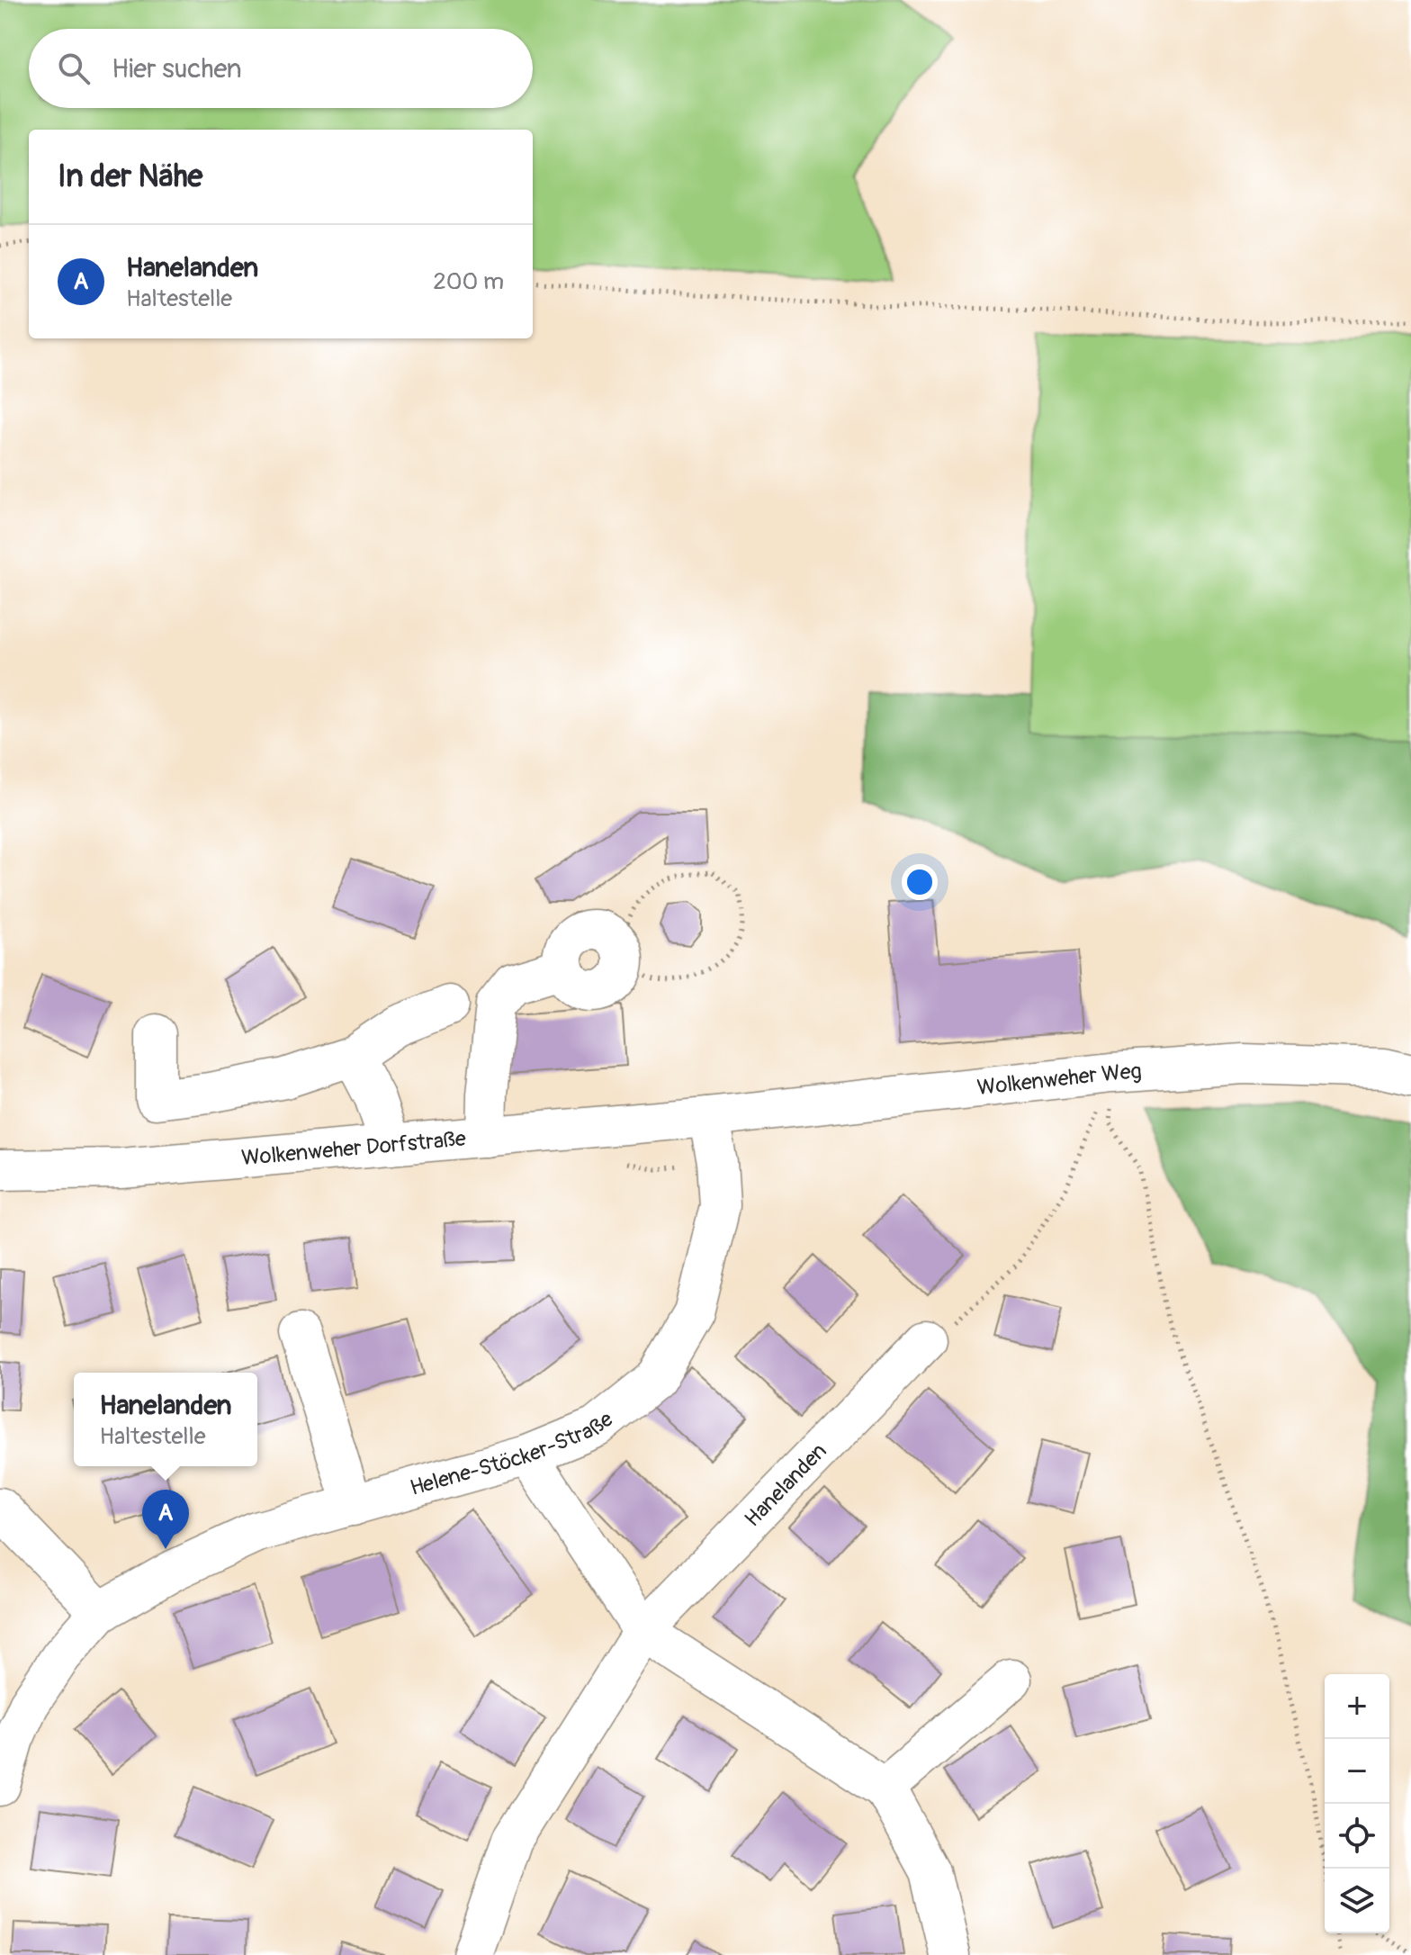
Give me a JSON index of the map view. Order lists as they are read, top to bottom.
{
  "streets": {
    "street": [
      "Wolkenweher Weg",
      "Wolkenweher Dorfstraße",
      "Helene-Stöcker-Straße",
      "Hanelanden"
    ]
  },
  "crossings": [
    ["Wolkenweher Weg", "Wolkenweher Dorfstraße"],
    ["Wolkenweher Weg", "Helene-Stöcker-Straße"],
    ["Wolkenweher Dorfstraße", "Helene-Stöcker-Straße"]
  ],
  "page": {
    "search": "Hier suchen",
    "heading": "In der Nähe",
    "list": [
      {
        "mark": "A",
        "name": "Hanelanden",
        "note": "Haltestelle",
        "value": "200 m"
      }
    ],
    "popup": ["Hanelanden", "Haltestelle"],
    "pins": "A",
    "map_buttons": ["+", "−"]
  }
}
